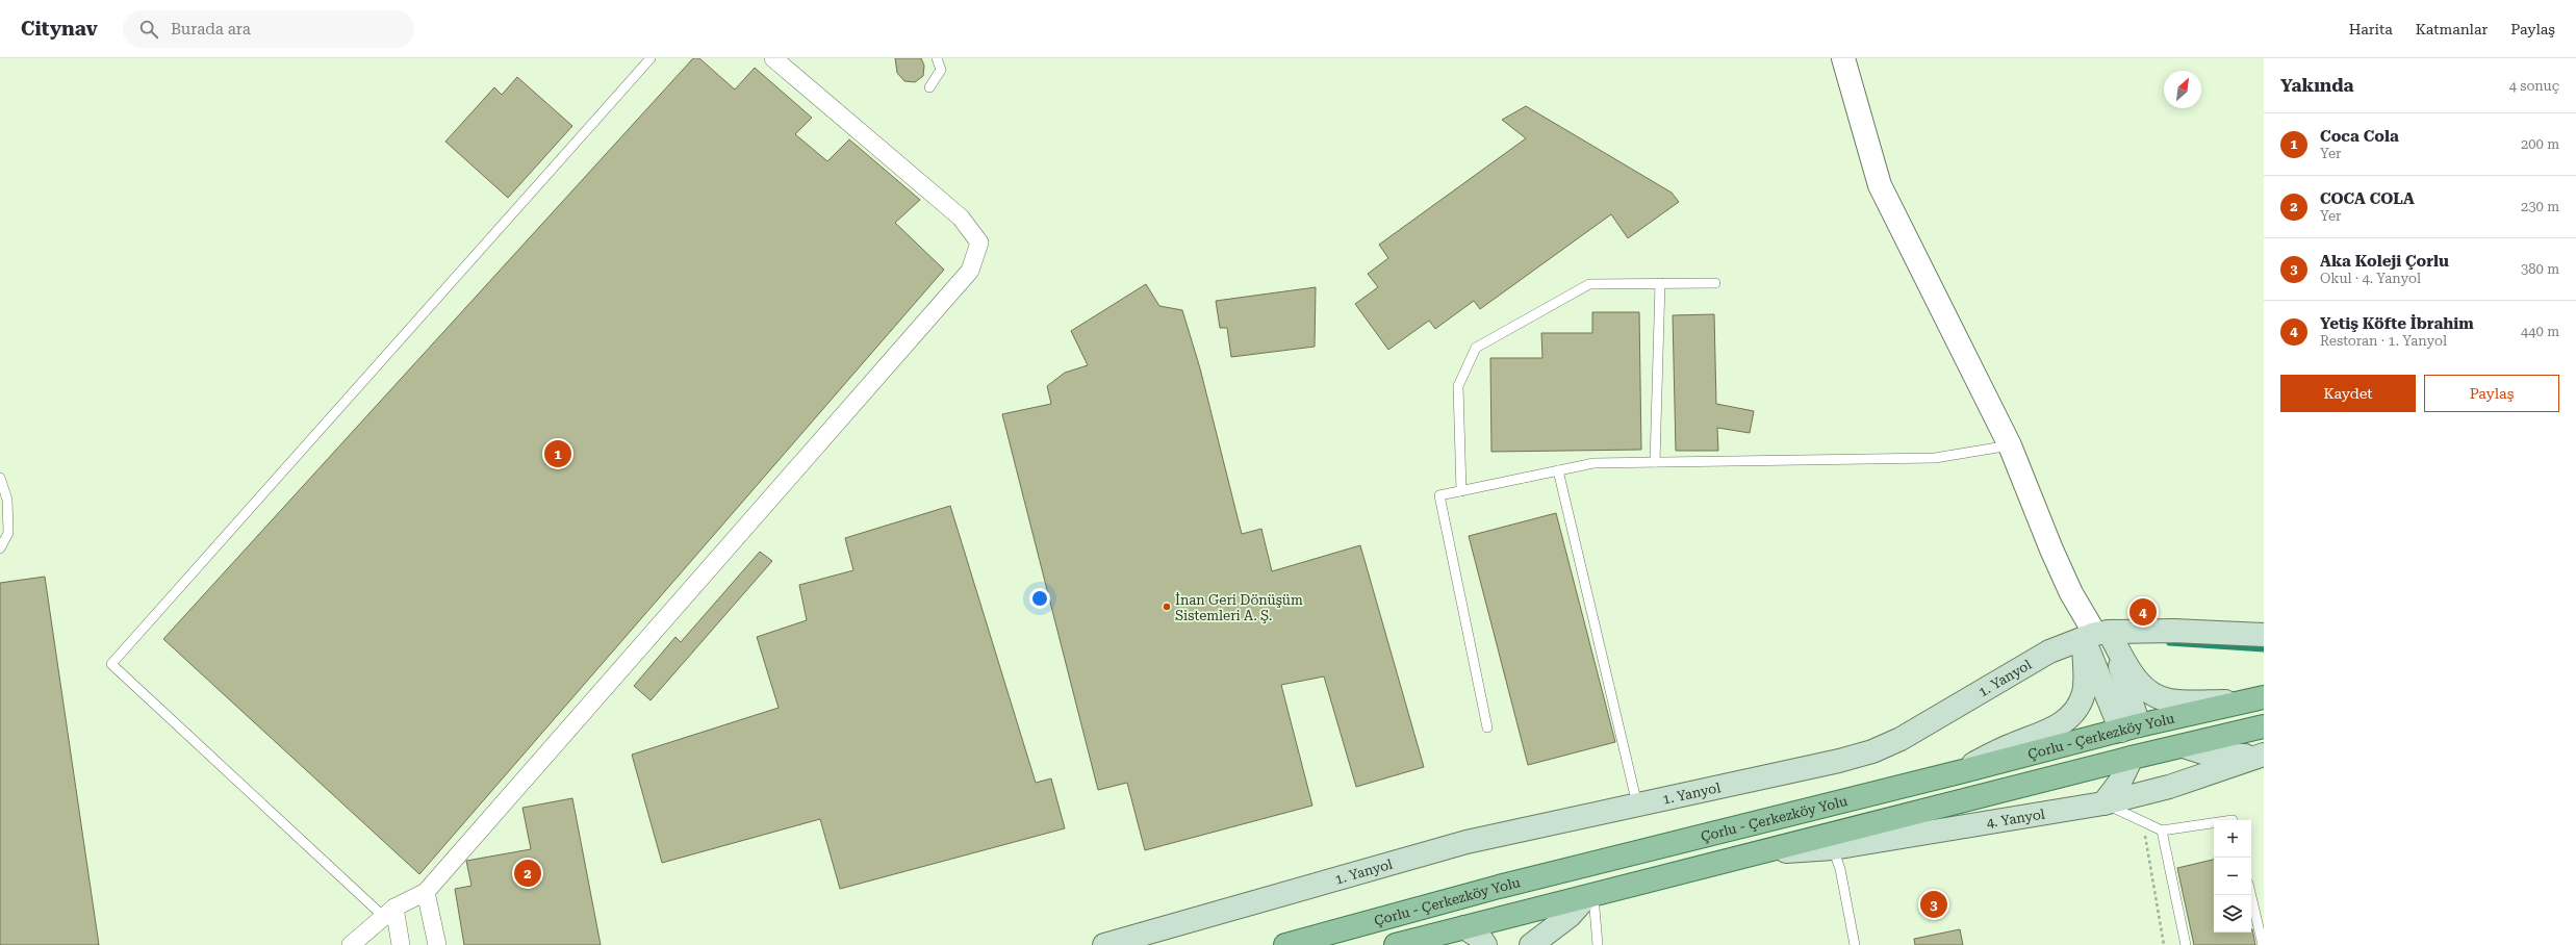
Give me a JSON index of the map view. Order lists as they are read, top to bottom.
{
  "streets": {
    "main road": ["1. Yanyol", "Çorlu - Çerkezköy Yolu", "4. Yanyol"]
  },
  "crossings": [
    ["Çorlu - Çerkezköy Yolu", "4. Yanyol"]
  ],
  "places": ["İnan Geri Dönüşüm Sistemleri A. Ş."],
  "north": "top right",
  "page": {
    "header": "Citynav",
    "search": "Burada ara",
    "nav": ["Harita", "Katmanlar", "Paylaş"],
    "heading": ["Yakında", "4 sonuç"],
    "list": [
      {
        "mark": "1",
        "name": "Coca Cola",
        "note": "Yer",
        "value": "200 m"
      },
      {
        "mark": "2",
        "name": "COCA COLA",
        "note": "Yer",
        "value": "230 m"
      },
      {
        "mark": "3",
        "name": "Aka Koleji Çorlu",
        "note": "Okul · 4. Yanyol",
        "value": "380 m"
      },
      {
        "mark": "4",
        "name": "Yetiş Köfte İbrahim",
        "note": "Restoran · 1. Yanyol",
        "value": "440 m"
      }
    ],
    "buttons": ["Kaydet", "Paylaş"],
    "pins": [
      "1",
      "4",
      "2",
      "3"
    ],
    "map_buttons": ["+", "−"]
  }
}
